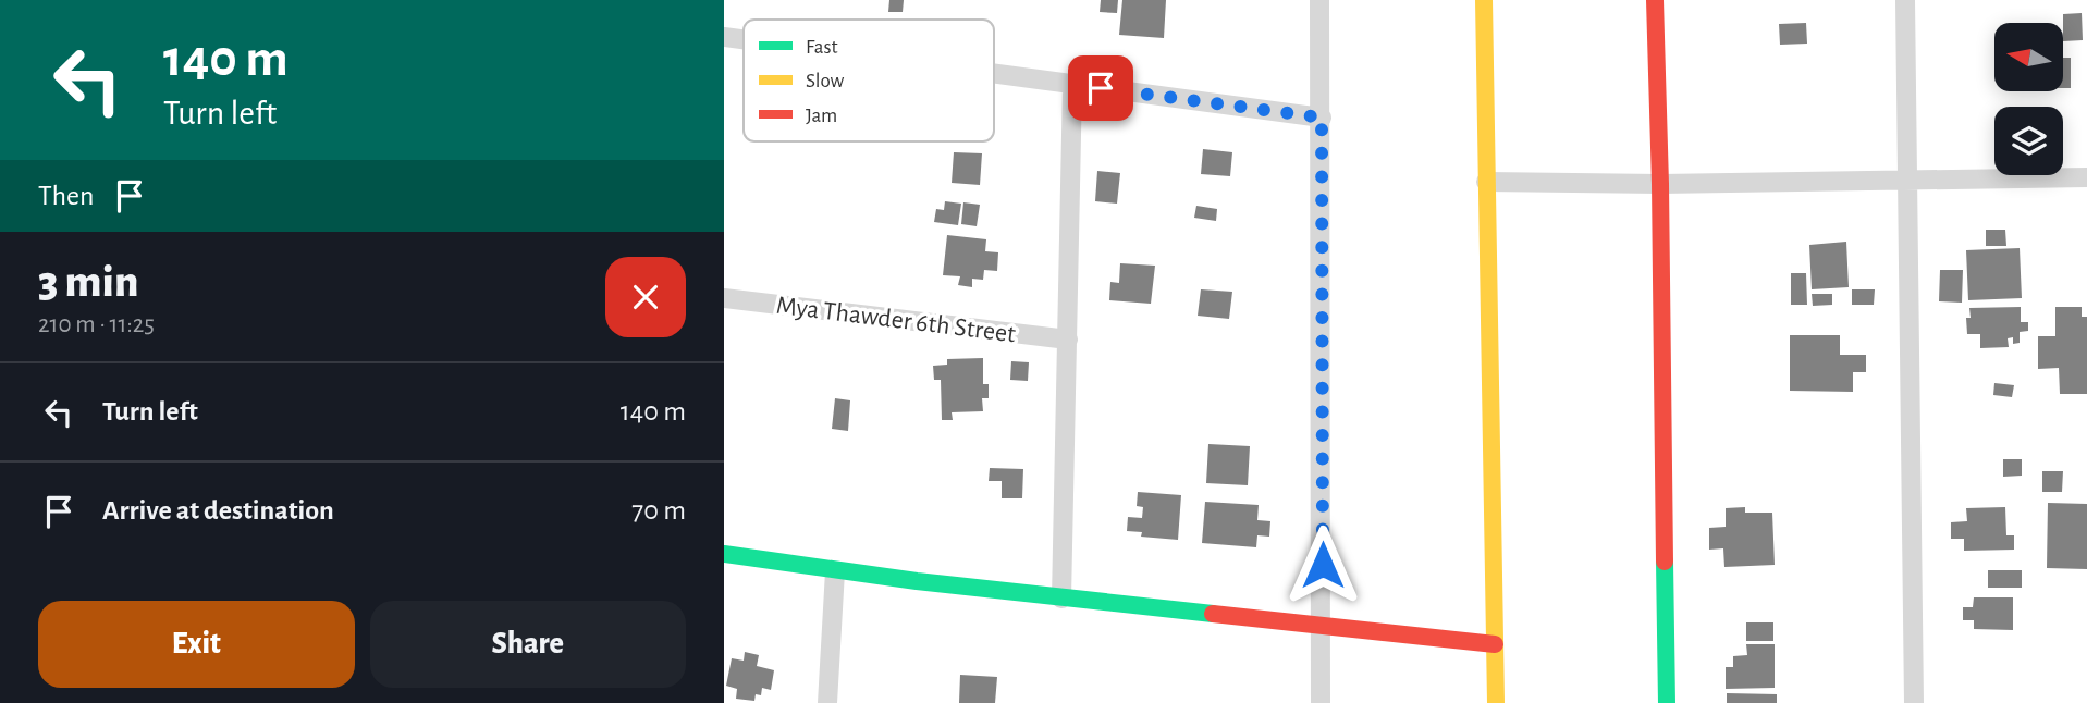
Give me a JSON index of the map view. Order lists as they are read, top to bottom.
{
  "streets": {
    "street": ["Mya Thawder 6th Street"]
  },
  "legend": ["Fast", "Slow", "Jam"],
  "north": "left",
  "page": {
    "turn": ["140 m", "Turn left"],
    "then": "Then",
    "heading": ["3 min", "210 m · 11:25"],
    "list": [
      {
        "name": "Turn left",
        "value": "140 m"
      },
      {
        "name": "Arrive at destination",
        "value": "70 m"
      }
    ],
    "buttons": ["Exit", "Share"]
  }
}
